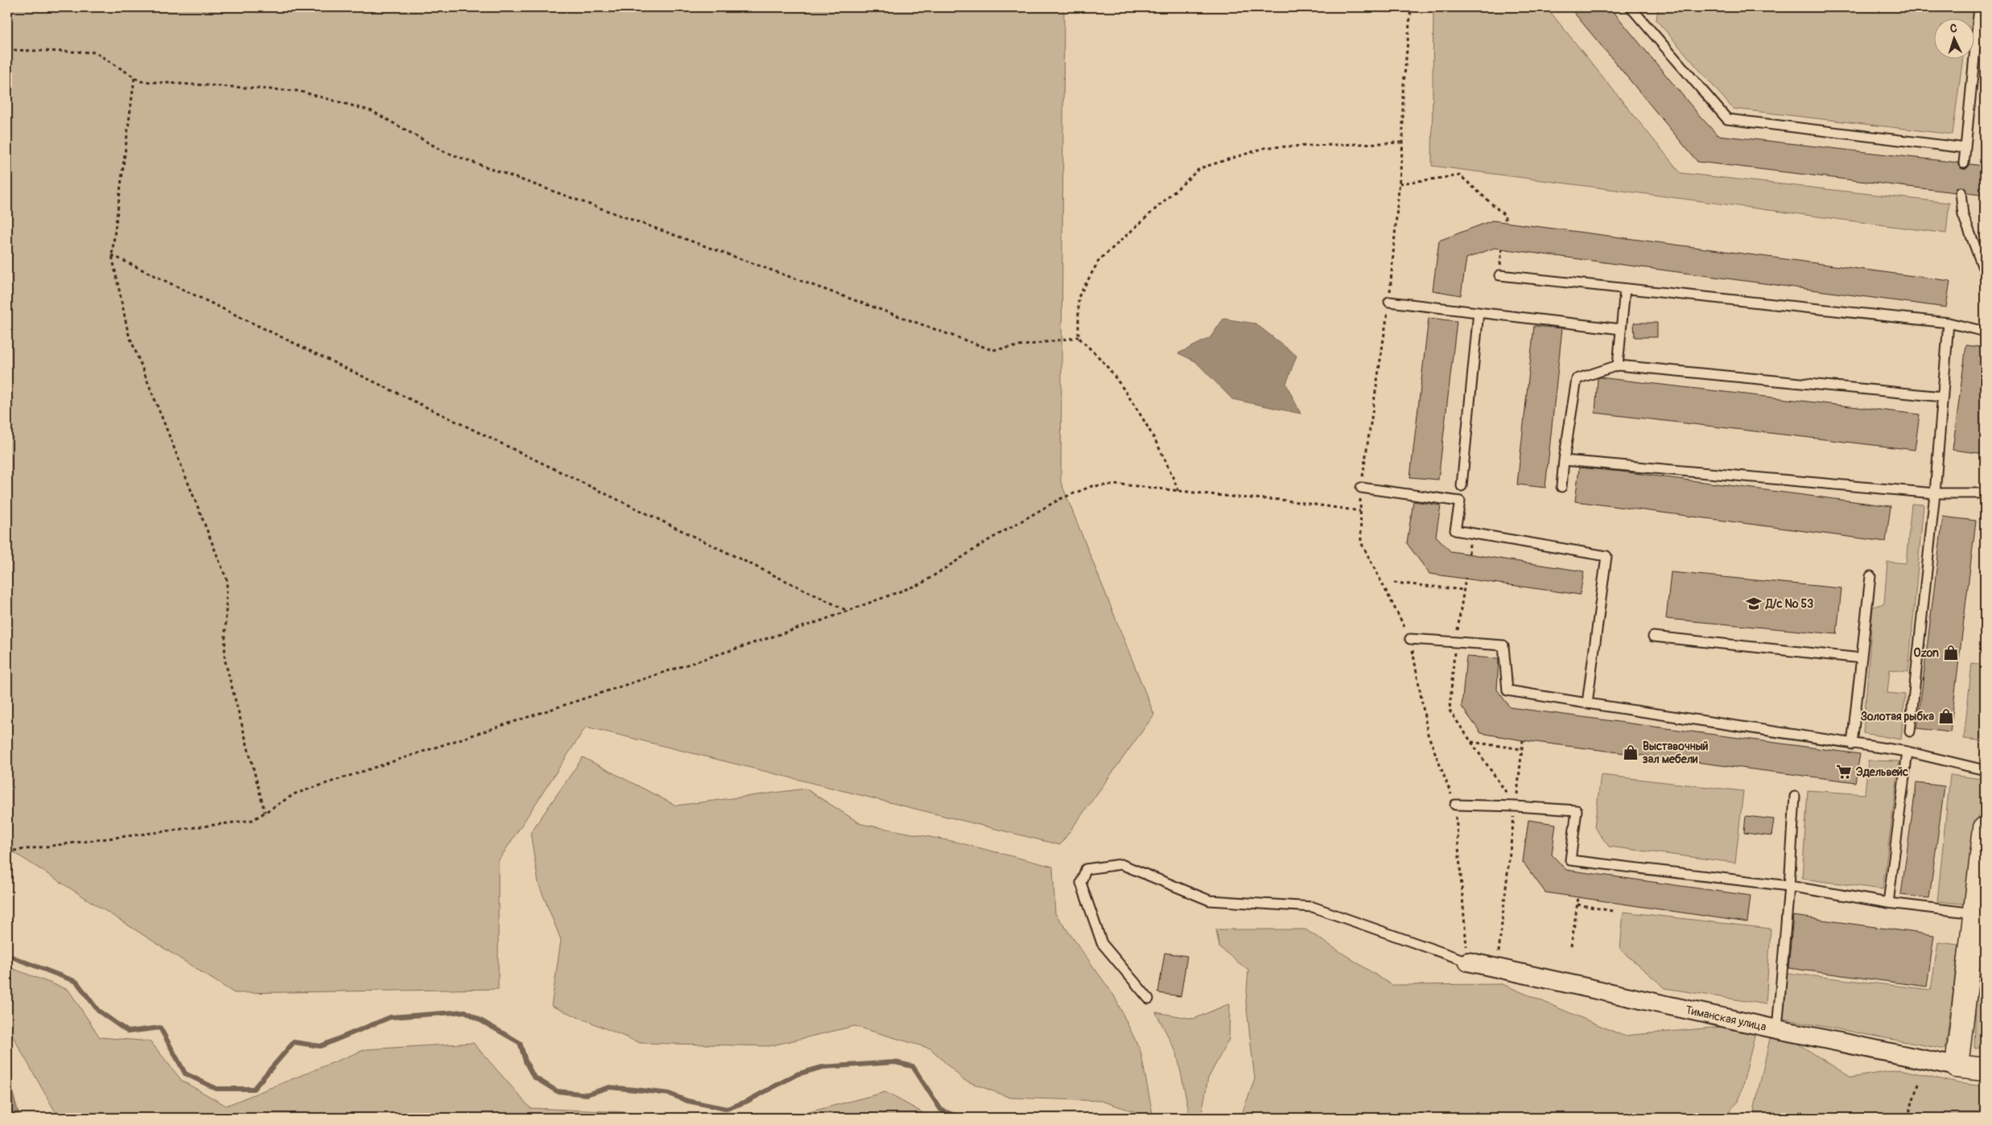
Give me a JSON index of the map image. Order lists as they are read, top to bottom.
{
  "streets": {
    "street": ["Тиманская улица"]
  },
  "places": {
    "school or university": ["Д/с № 53"],
    "shop": ["Ozon", "Золотая рыбка", "Выставочный зал мебели"],
    "supermarket": ["Эдельвейс"]
  },
  "north": "top"
}
